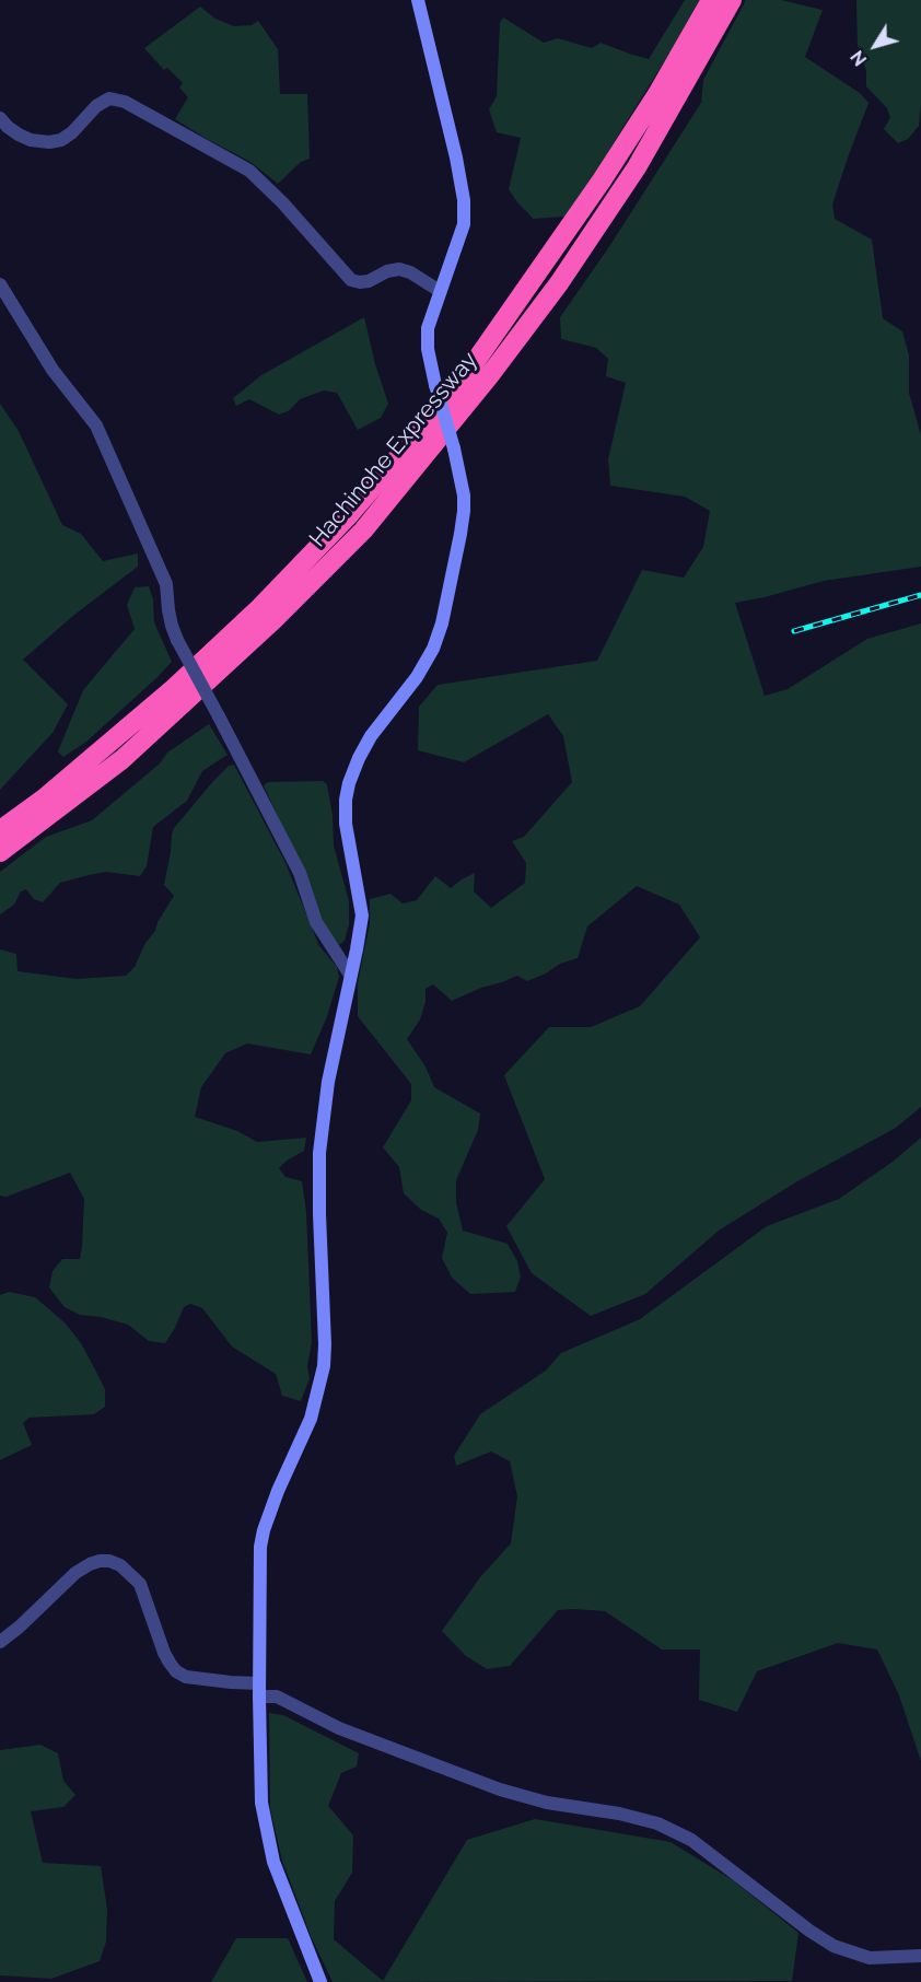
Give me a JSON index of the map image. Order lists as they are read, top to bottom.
{
  "streets": {
    "highway": ["Hachinohe Expressway"]
  },
  "north": "bottom left"
}
